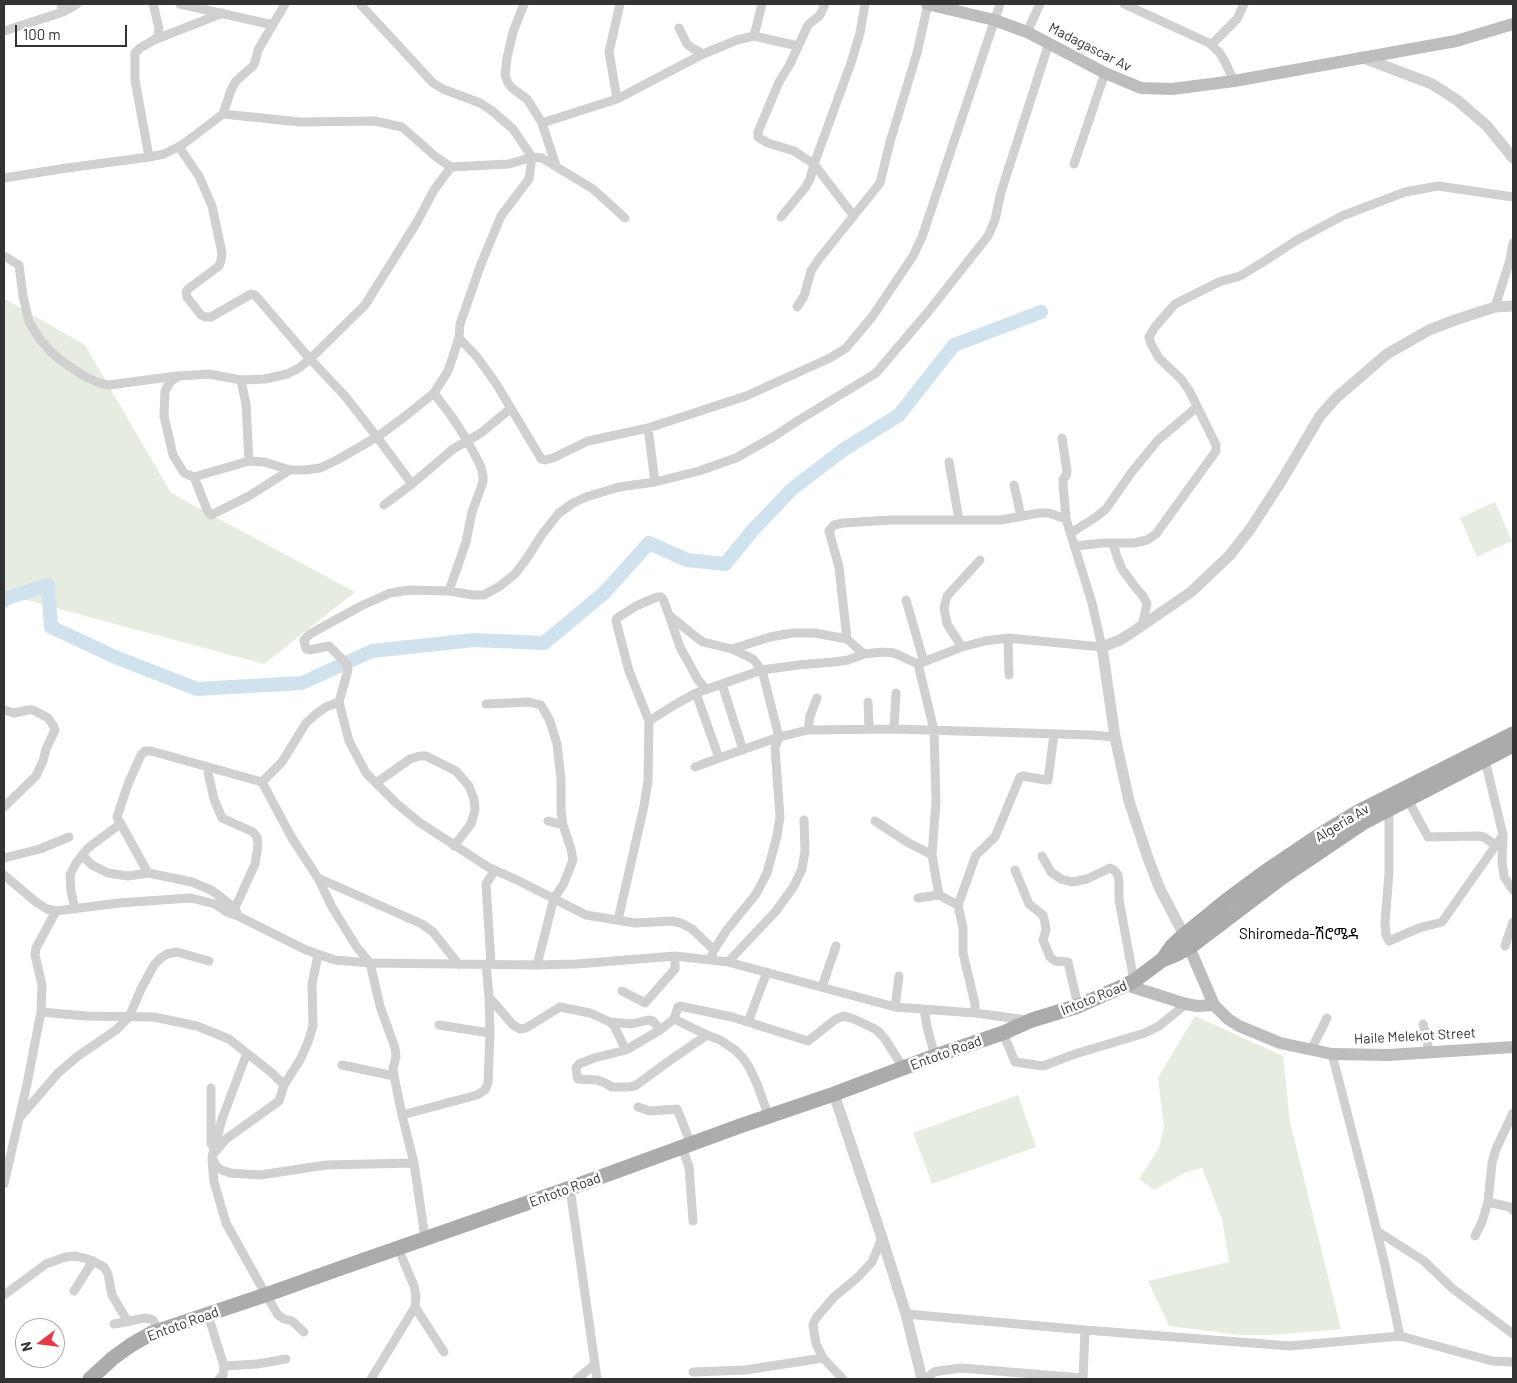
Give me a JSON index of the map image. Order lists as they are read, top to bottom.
{
  "streets": {
    "main road": [
      "Madagascar Av",
      "Algeria Av",
      "Intoto Road",
      "Haile Melekot Street",
      "Entoto Road"
    ]
  },
  "crossings": [
    ["Algeria Av", "Intoto Road"],
    ["Algeria Av", "Haile Melekot Street"],
    ["Intoto Road", "Haile Melekot Street"],
    ["Intoto Road", "Entoto Road"]
  ],
  "districts": ["Shiromeda-ሽሮሜዳ"],
  "scale_bar": "100 m",
  "north": "left"
}
